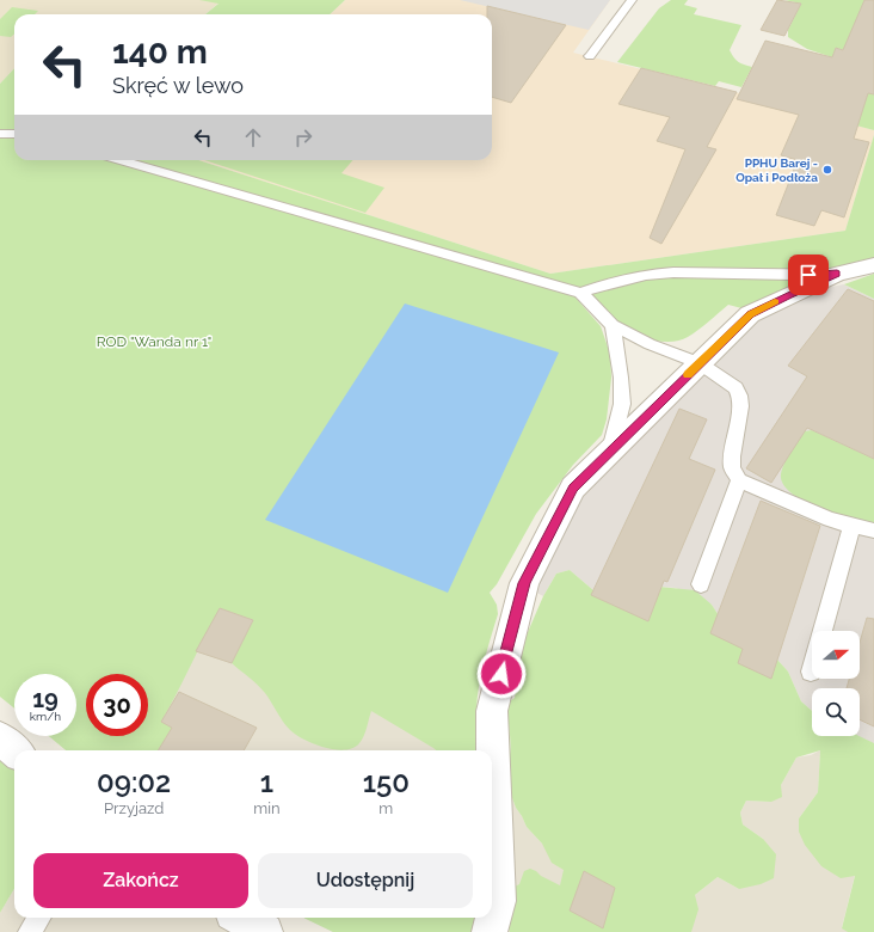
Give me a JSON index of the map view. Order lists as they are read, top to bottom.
{
  "parks": ["ROD \"Wanda nr 1\""],
  "places": ["PPHU Barej - Opał i Podłoża"],
  "north": "right",
  "page": {
    "turn": ["140 m", "Skręć w lewo"],
    "speed": "19 km/h",
    "limit": "30",
    "eta": [
      "09:02",
      "Przyjazd",
      "1",
      "min",
      "150",
      "m"
    ],
    "buttons": ["Zakończ", "Udostępnij"]
  }
}
